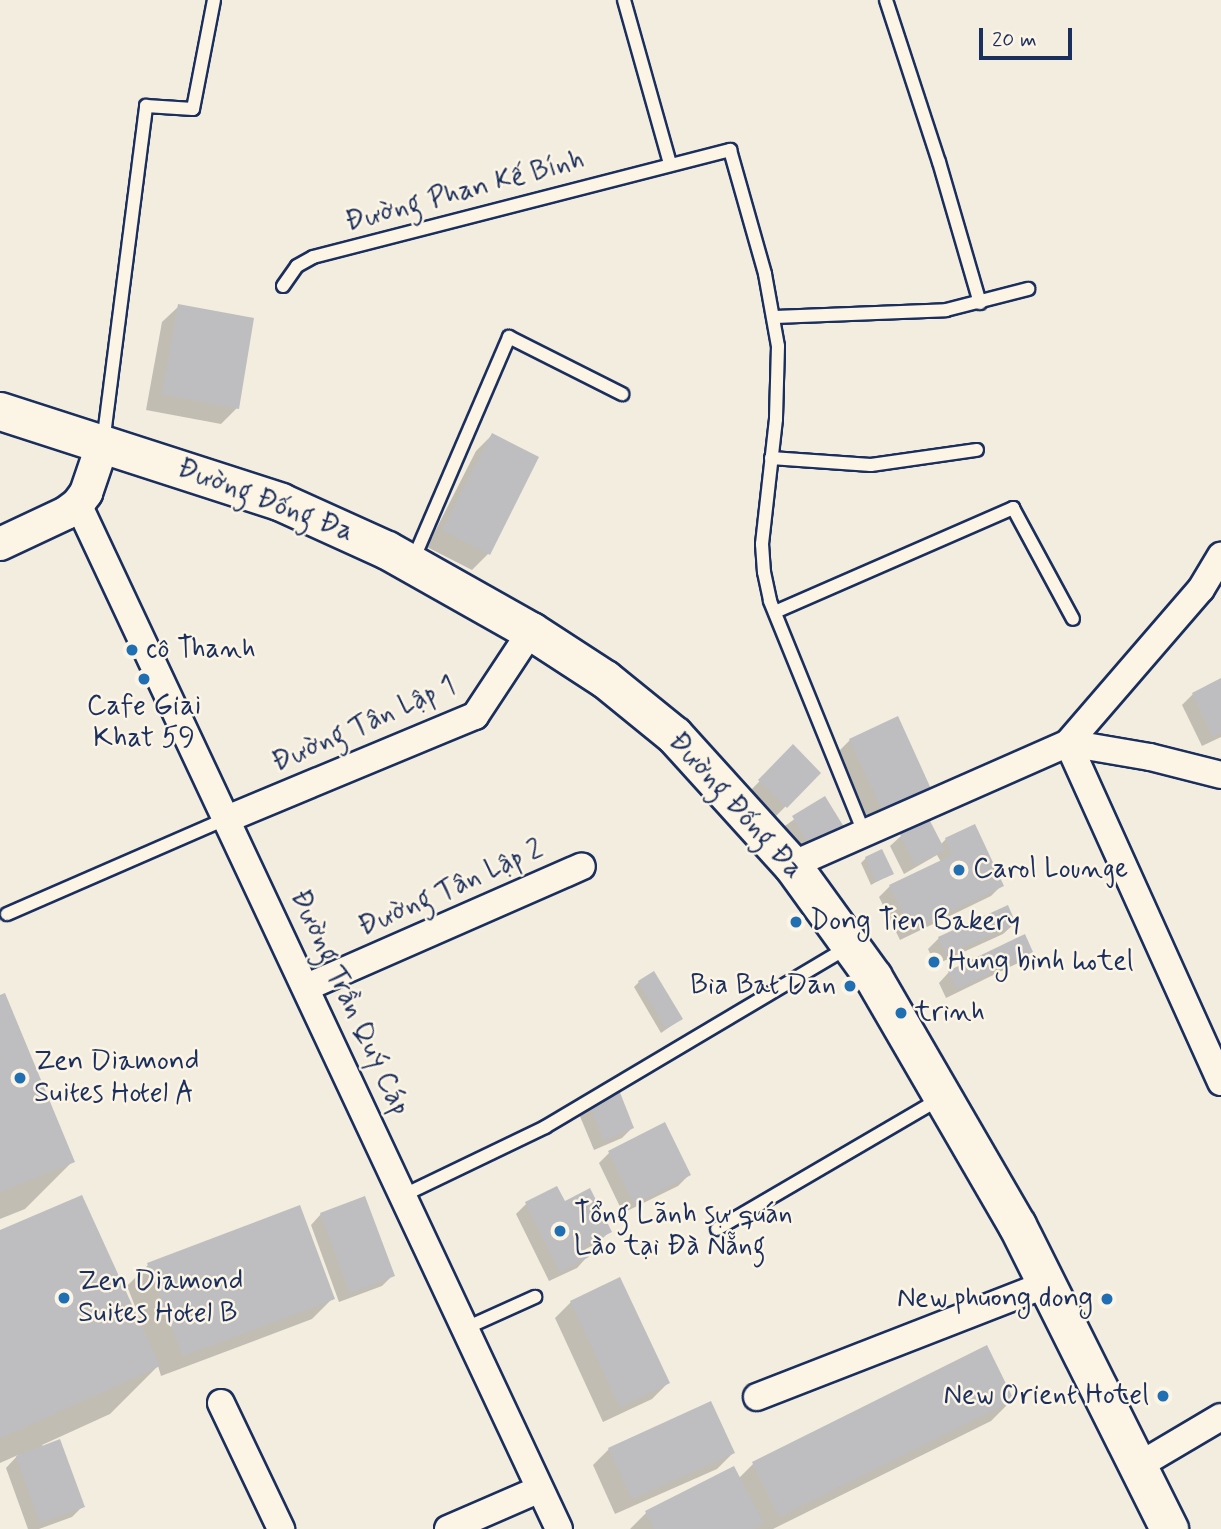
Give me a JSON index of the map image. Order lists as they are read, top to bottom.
{
  "streets": {
    "main road": ["Đường Đống Đa"],
    "street": ["Đường Tân Lập 1", "Đường Tân Lập 2", "Đường Trần Quý Cáp"],
    "lane": ["Đường Phan Kế Bính"]
  },
  "crossings": [
    ["Đường Đống Đa", "Đường Tân Lập 1"],
    ["Đường Tân Lập 1", "Đường Trần Quý Cáp"],
    ["Đường Tân Lập 2", "Đường Trần Quý Cáp"]
  ],
  "places": [
    "cô Thanh",
    "Cafe Giai Khat 59",
    "Carol Lounge",
    "Dong Tien Bakery",
    "Hung binh hotel",
    "Bia Bat Dan",
    "trinh",
    "Zen Diamond Suites Hotel A",
    "Tổng Lãnh sự quán Lào tại Đà Nẵng",
    "Zen Diamond Suites Hotel B",
    "New phuong dong",
    "New Orient Hotel"
  ],
  "scale_bar": "20 m"
}
